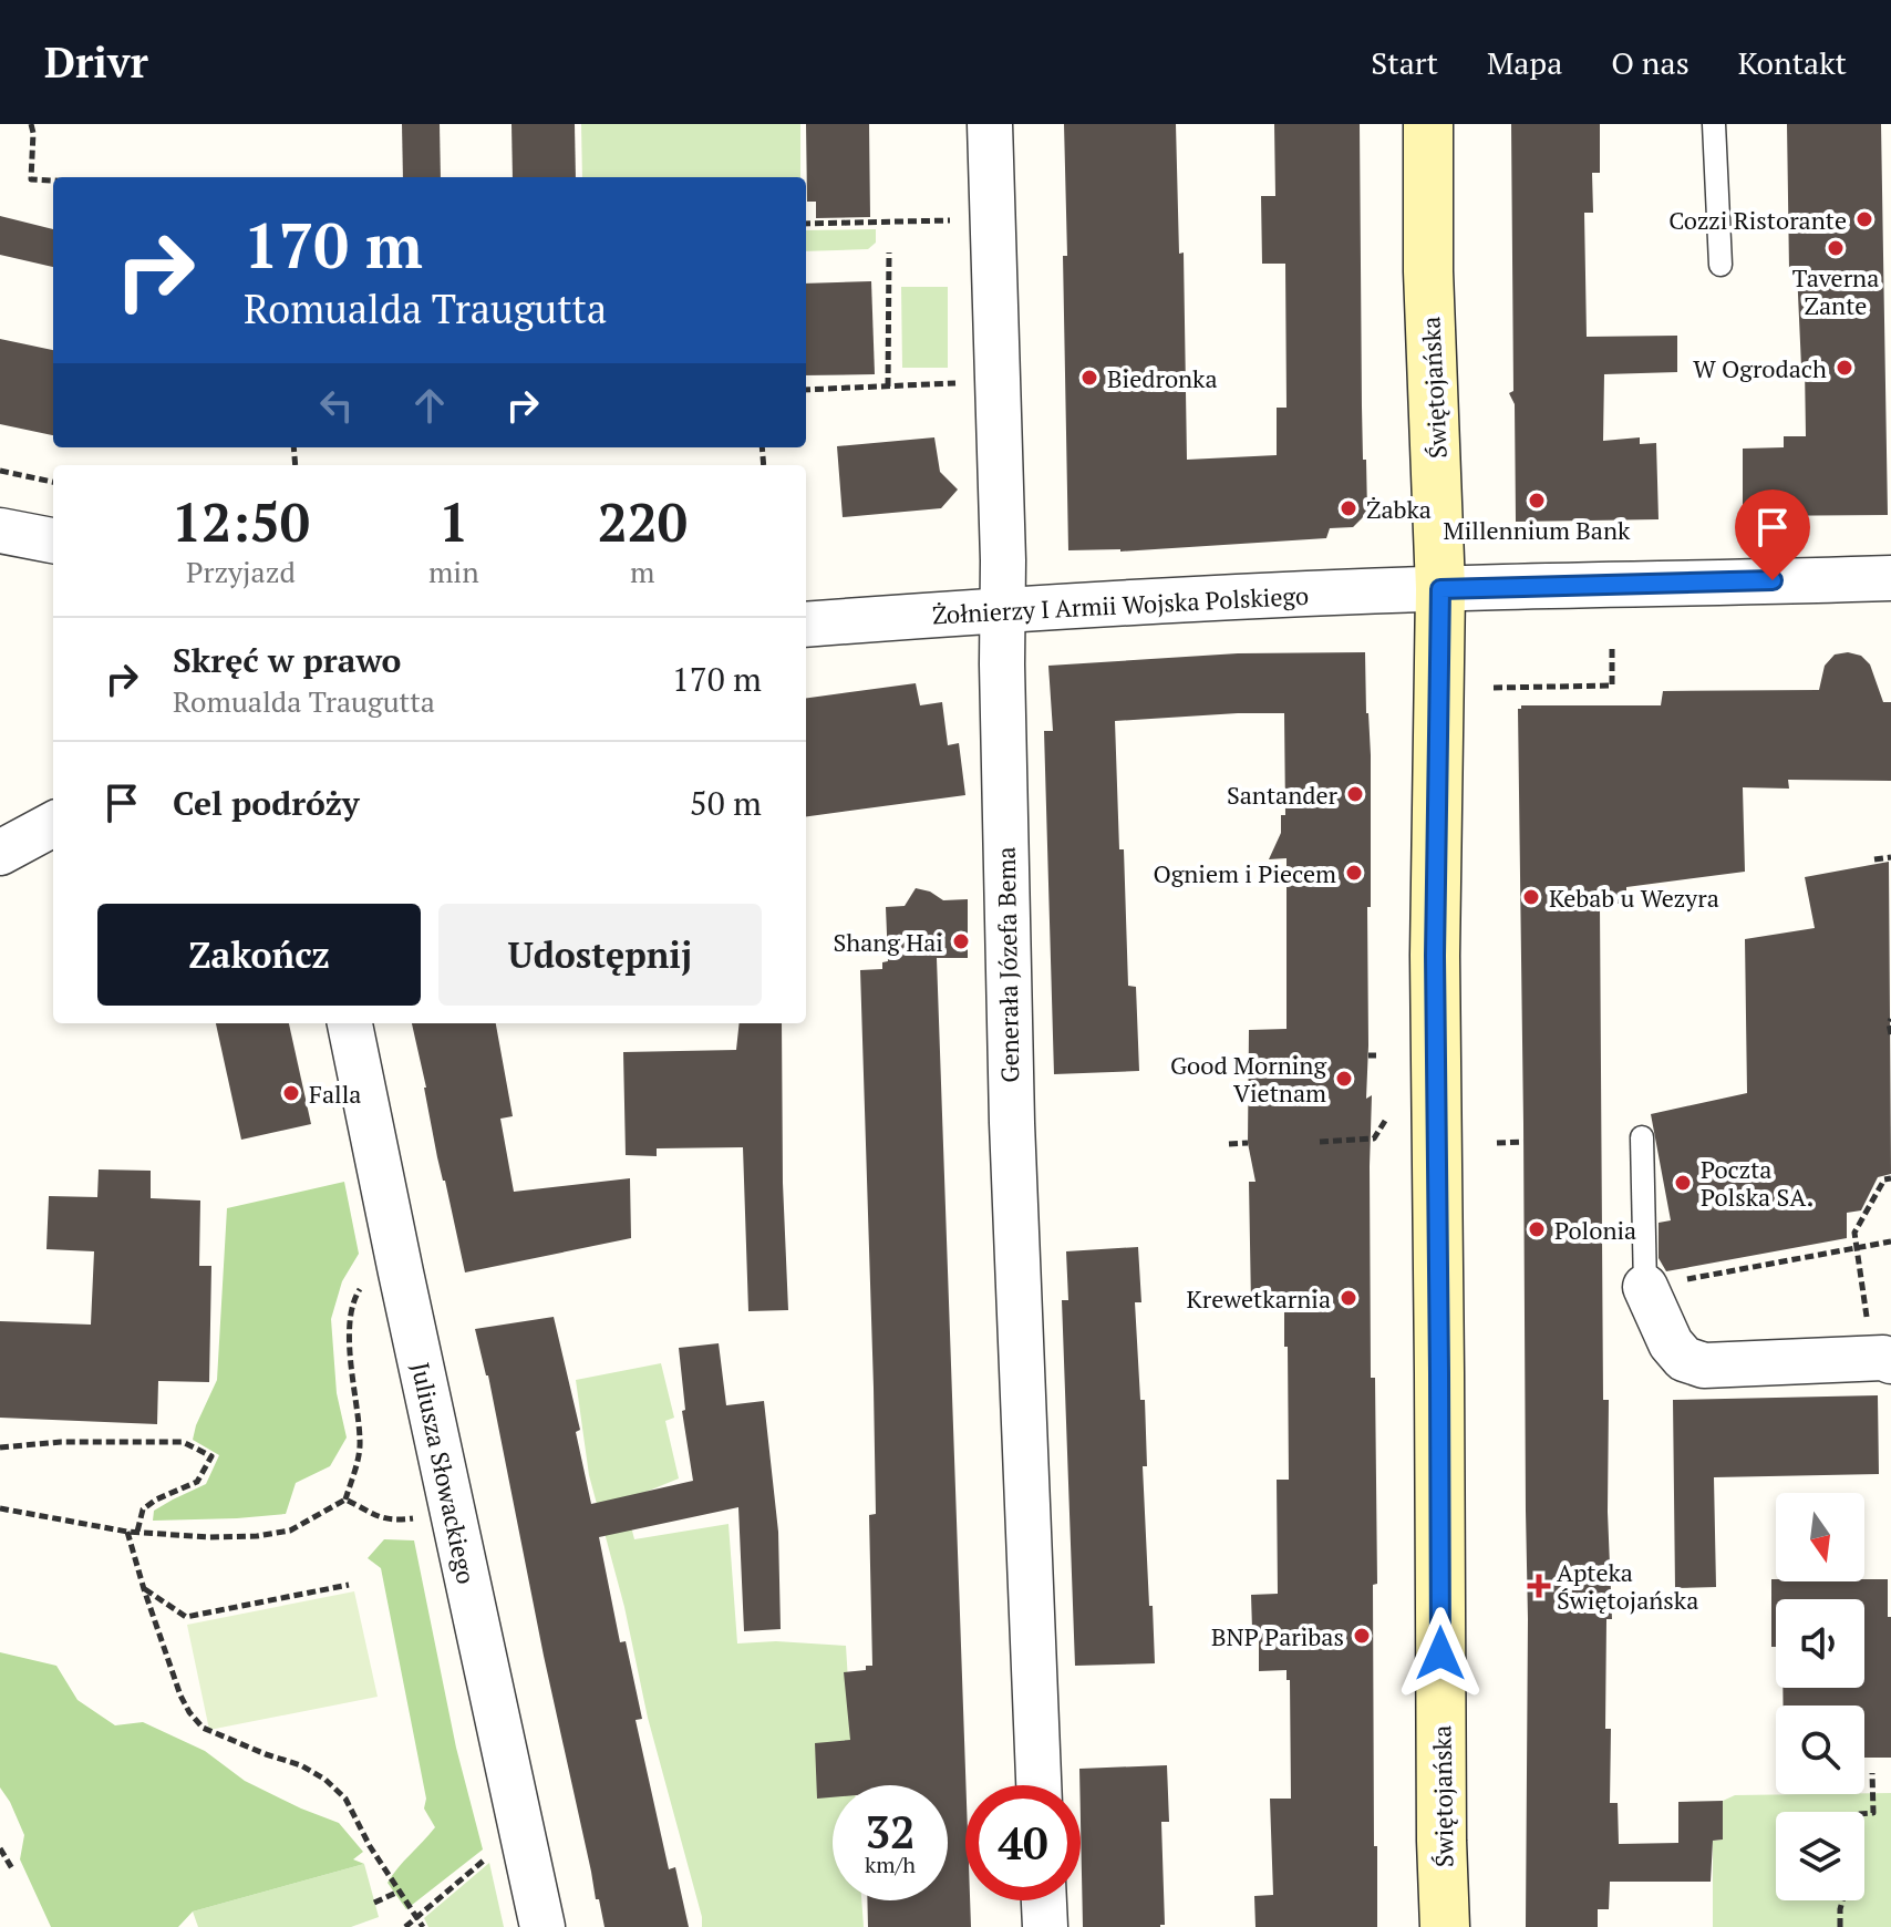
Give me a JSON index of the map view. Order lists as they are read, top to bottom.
{
  "streets": {
    "street": [
      "Świętojańska",
      "Żołnierzy I Armii Wojska Polskiego",
      "Generała Józefa Bema",
      "Juliusza Słowackiego"
    ]
  },
  "crossings": [
    ["Świętojańska", "Żołnierzy I Armii Wojska Polskiego"],
    ["Żołnierzy I Armii Wojska Polskiego", "Generała Józefa Bema"]
  ],
  "places": {
    "other": [
      "Cozzi Ristorante",
      "Taverna Zante",
      "W Ogrodach",
      "Biedronka",
      "Millennium Bank",
      "Żabka",
      "Santander",
      "Ogniem i Piecem",
      "Kebab u Wezyra",
      "Shang Hai",
      "Good Morning Vietnam",
      "Falla",
      "Poczta Polska SA.",
      "Polonia",
      "Krewetkarnia",
      "BNP Paribas"
    ],
    "health": ["Apteka Świętojańska"]
  },
  "north": "bottom",
  "page": {
    "header": "Drivr",
    "nav": [
      "Start",
      "Mapa",
      "O nas",
      "Kontakt"
    ],
    "turn": ["170 m", "Romualda Traugutta"],
    "eta": [
      "12:50",
      "Przyjazd",
      "1",
      "min",
      "220",
      "m"
    ],
    "list": [
      {
        "name": "Skręć w prawo",
        "note": "Romualda Traugutta",
        "value": "170 m"
      },
      {
        "name": "Cel podróży",
        "value": "50 m"
      }
    ],
    "buttons": ["Zakończ", "Udostępnij"],
    "speed": "32 km/h",
    "limit": "40"
  }
}
